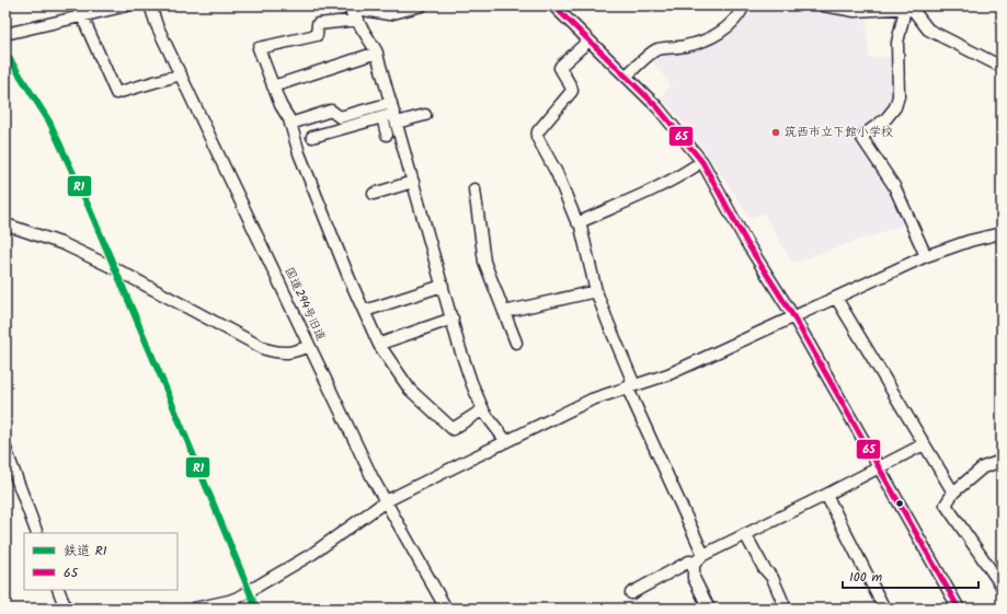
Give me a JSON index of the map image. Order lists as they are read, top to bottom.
{
  "streets": {
    "street": ["国道294号旧道"]
  },
  "places": ["筑西市立下館小学校"],
  "lines": ["transit line 65", "rail line R1"],
  "legend": ["鉄道 R1", "65"],
  "scale_bar": "100 m"
}
